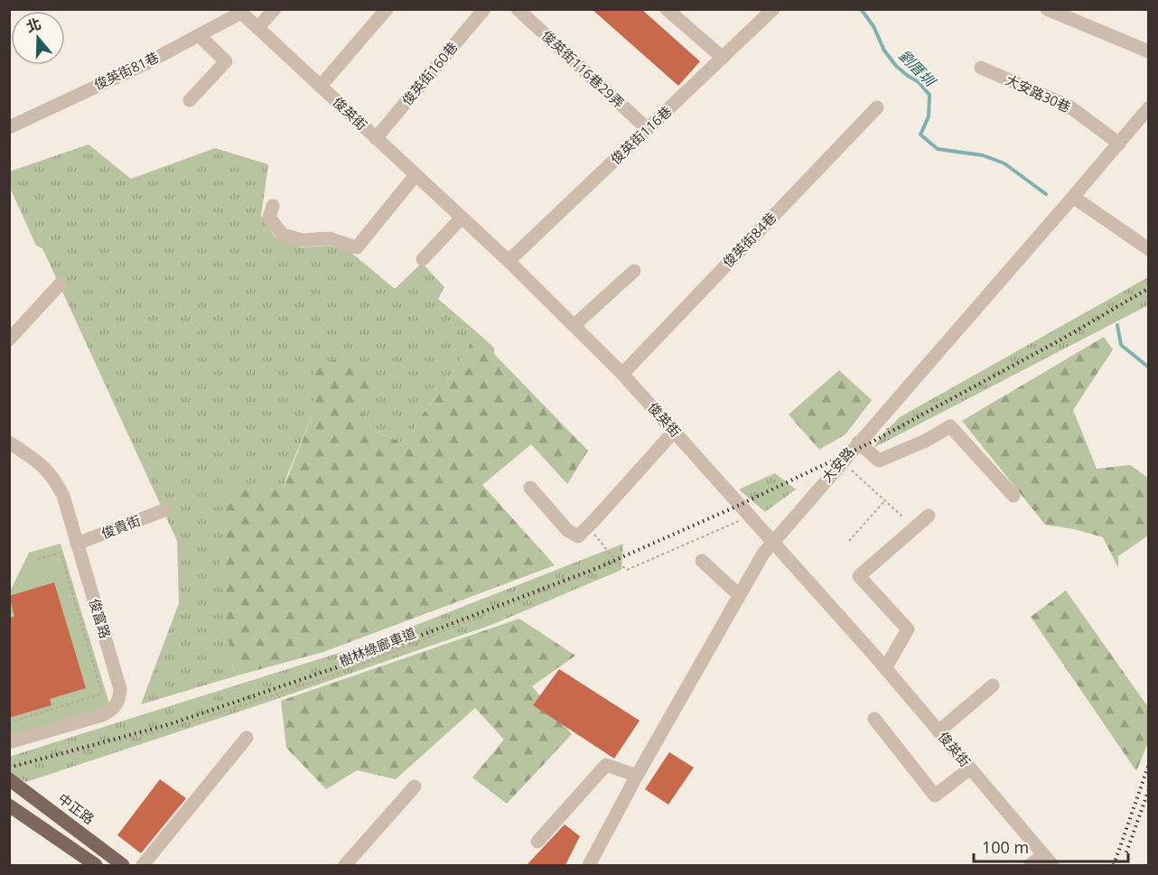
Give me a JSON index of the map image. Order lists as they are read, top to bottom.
{
  "streets": {
    "main road": ["中正路"],
    "street": [
      "俊英街116巷29弄",
      "俊英街81巷",
      "俊英街160巷",
      "大安路30巷",
      "俊英街",
      "俊英街116巷",
      "俊英街84巷",
      "大安路",
      "俊貴街",
      "俊富路"
    ],
    "path": ["樹林綠廊車道"]
  },
  "crossings": [
    ["俊英街116巷29弄", "俊英街116巷"],
    ["俊英街81巷", "俊英街"],
    ["俊英街160巷", "俊英街"],
    ["大安路30巷", "大安路"],
    ["俊英街", "俊英街116巷"],
    ["俊英街", "俊英街84巷"],
    ["俊英街", "大安路"],
    ["俊貴街", "俊富路"]
  ],
  "water": ["劉厝圳"],
  "scale_bar": "100 m",
  "north": "top"
}
